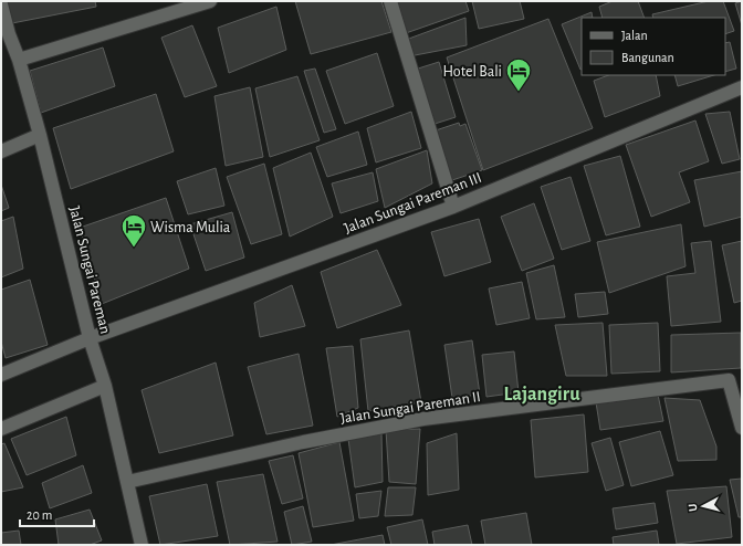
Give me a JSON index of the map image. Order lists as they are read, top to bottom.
{
  "streets": {
    "street": ["Jalan Sungai Pareman III", "Jalan Sungai Pareman", "Jalan Sungai Pareman II"]
  },
  "crossings": [
    ["Jalan Sungai Pareman III", "Jalan Sungai Pareman"],
    ["Jalan Sungai Pareman", "Jalan Sungai Pareman II"]
  ],
  "districts": ["Lajangiru"],
  "places": {
    "hotel": ["Hotel Bali", "Wisma Mulia"]
  },
  "legend": ["Jalan", "Bangunan"],
  "scale_bar": "20 m",
  "north": "left"
}
